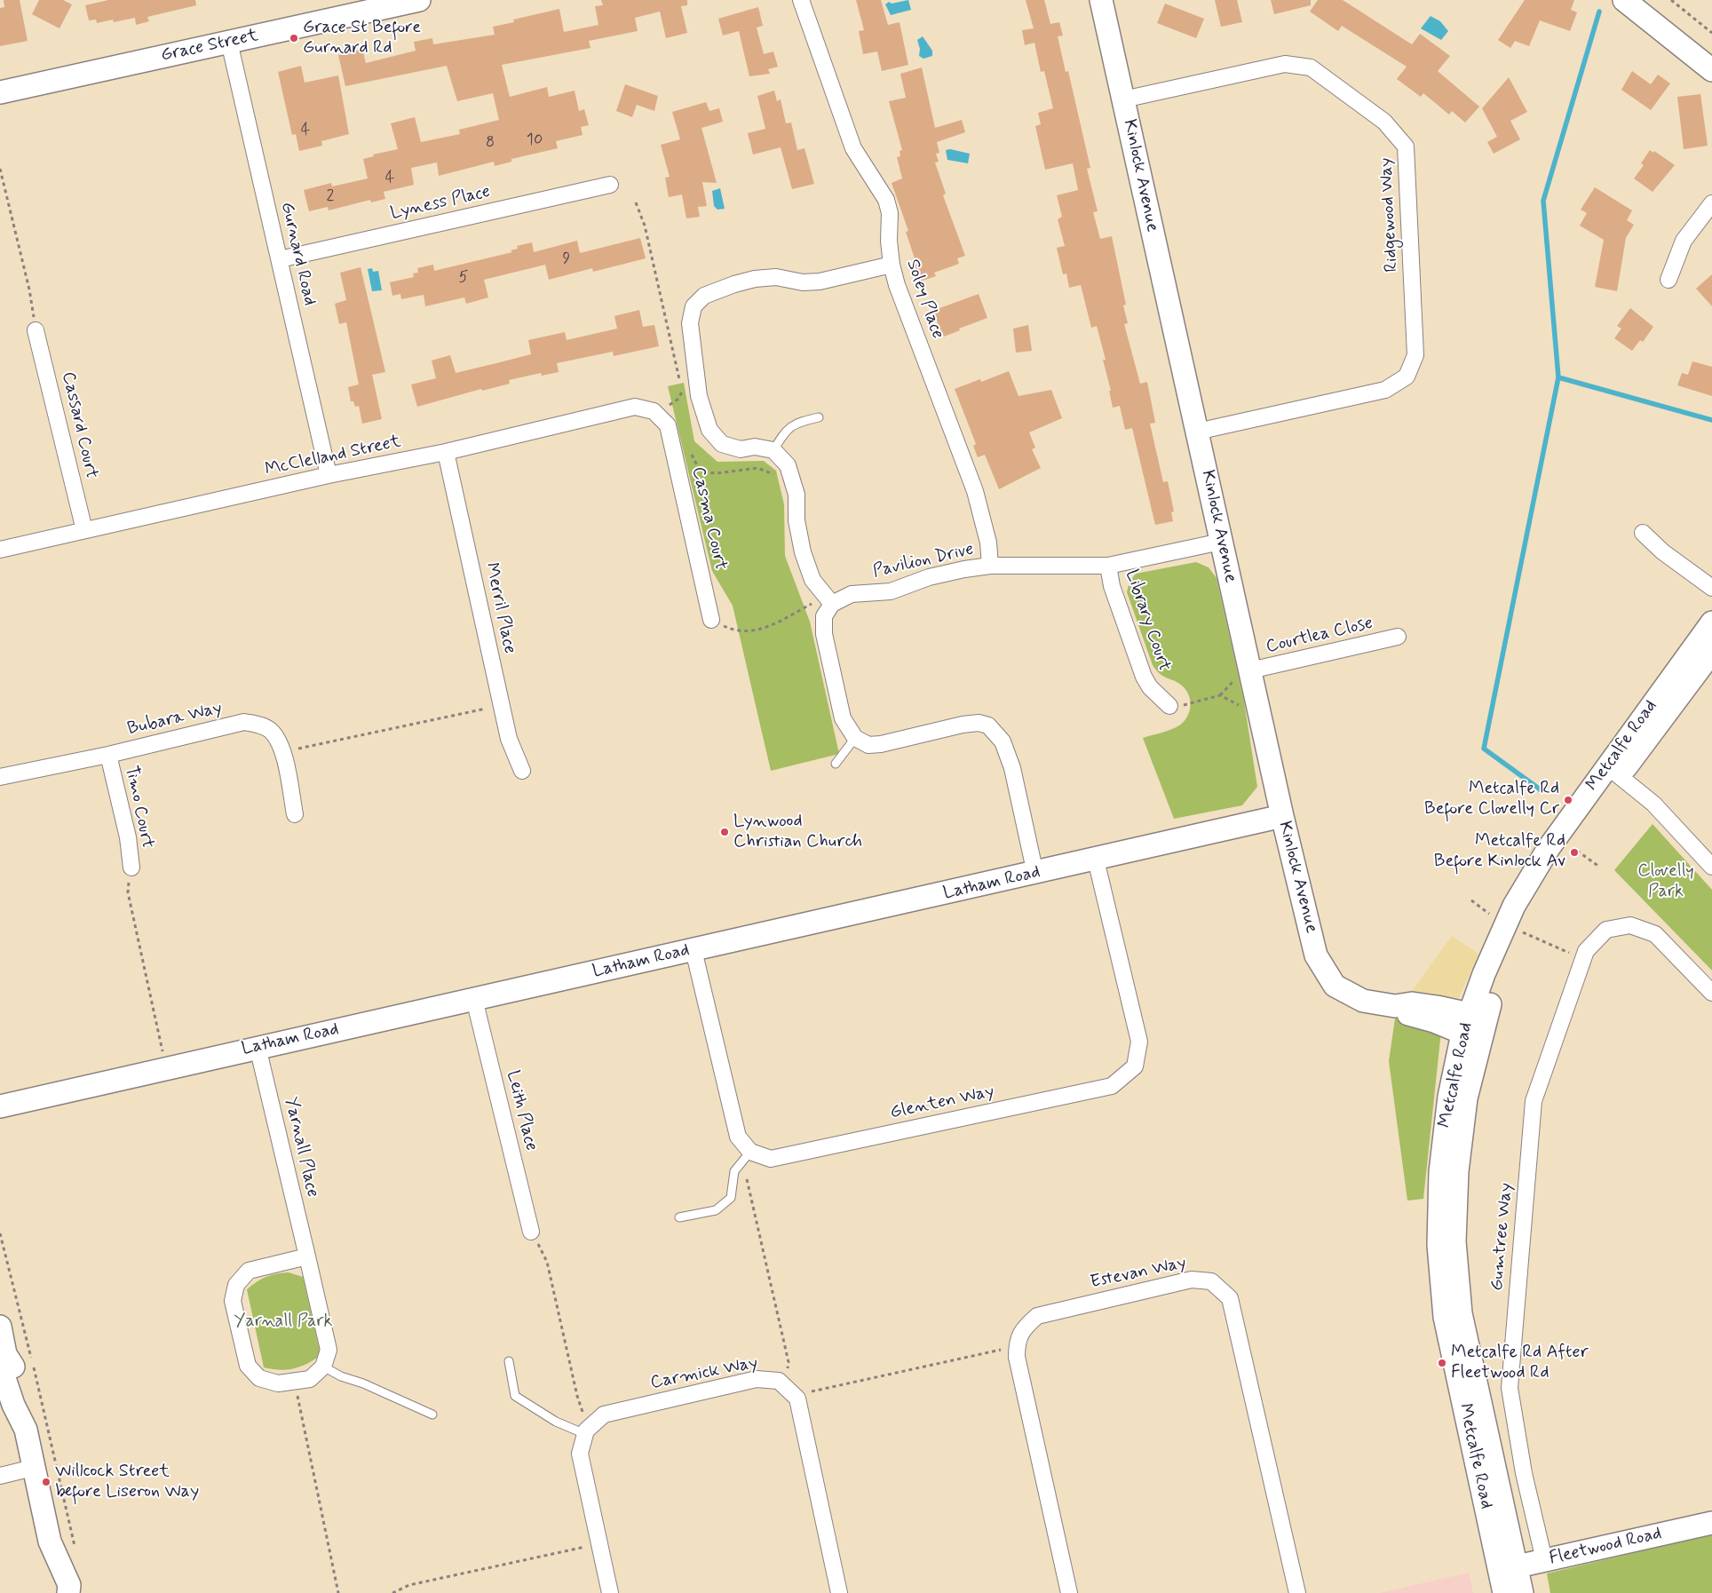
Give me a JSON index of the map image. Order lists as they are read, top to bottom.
{
  "streets": {
    "street": [
      "Grace Street",
      "Kinlock Avenue",
      "Lyness Place",
      "Ridgewood Way",
      "Gurnard Road",
      "Soley Place",
      "Cassard Court",
      "McClelland Street",
      "Casma Court",
      "Pavilion Drive",
      "Merril Place",
      "Library Court",
      "Courtlea Close",
      "Bubara Way",
      "Metcalfe Road",
      "Timo Court",
      "Latham Road",
      "Glenten Way",
      "Leith Place",
      "Yarnall Place",
      "Gumtree Way",
      "Estevan Way",
      "Carmick Way",
      "Fleetwood Road"
    ]
  },
  "crossings": [
    ["Grace Street", "Gurnard Road"],
    ["Kinlock Avenue", "Ridgewood Way"],
    ["Kinlock Avenue", "Pavilion Drive"],
    ["Kinlock Avenue", "Courtlea Close"],
    ["Kinlock Avenue", "Metcalfe Road"],
    ["Kinlock Avenue", "Latham Road"],
    ["Lyness Place", "Gurnard Road"],
    ["Gurnard Road", "McClelland Street"],
    ["Soley Place", "Pavilion Drive"],
    ["Cassard Court", "McClelland Street"],
    ["McClelland Street", "Casma Court"],
    ["McClelland Street", "Merril Place"],
    ["Pavilion Drive", "Library Court"],
    ["Bubara Way", "Timo Court"],
    ["Metcalfe Road", "Fleetwood Road"],
    ["Latham Road", "Glenten Way"],
    ["Latham Road", "Leith Place"],
    ["Latham Road", "Yarnall Place"],
    ["Gumtree Way", "Fleetwood Road"]
  ],
  "parks": ["Clovelly Park", "Yarnall Park"],
  "places": [
    "Grace St Before Gurnard Rd",
    "Metcalfe Rd Before Clovelly Cr",
    "Lynwood Christian Church",
    "Metcalfe Rd Before Kinlock Av",
    "Metcalfe Rd After Fleetwood Rd",
    "Willcock Street before Liseron Way"
  ],
  "house_numbers": [
    "4",
    "10",
    "8",
    "4",
    "2",
    "9",
    "5"
  ]
}
